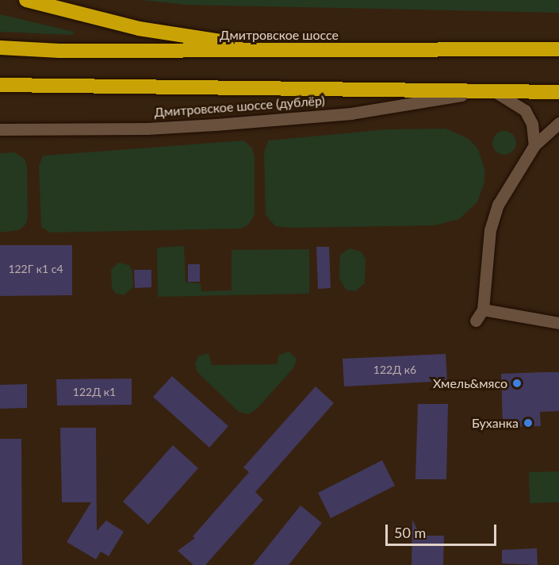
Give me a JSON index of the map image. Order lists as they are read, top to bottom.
{
  "streets": {
    "highway": ["Дмитровское шоссе"],
    "main road": ["Дмитровское шоссе (дублёр)"]
  },
  "places": ["Хмель&мясо", "Буханка"],
  "house_numbers": ["122Г к1 с4", "122Д к6", "122Д к1"],
  "scale_bar": "50 m"
}
